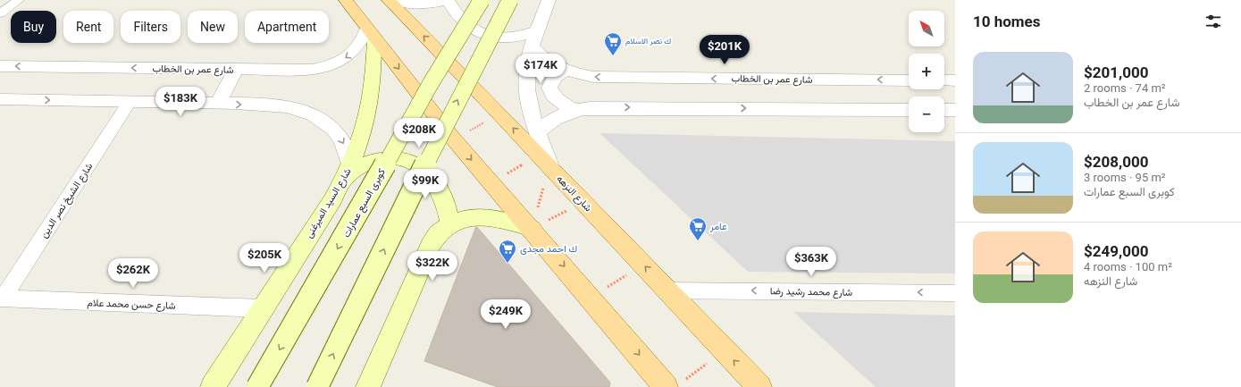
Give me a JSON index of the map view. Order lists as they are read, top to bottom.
{
  "streets": {
    "main road": ["شارع النزهه", "شارع السيد الميرغنى", "كوبرى السبع عمارات"],
    "street": [
      "شارع عمر بن الخطاب",
      "شارع الشيخ نصر الدين",
      "شارع محمد رشيد رضا",
      "شارع حسن محمد علام"
    ]
  },
  "crossings": [
    ["شارع عمر بن الخطاب", "شارع السيد الميرغنى"],
    ["شارع النزهه", "شارع محمد رشيد رضا"],
    ["شارع الشيخ نصر الدين", "شارع حسن محمد علام"],
    ["شارع السيد الميرغنى", "شارع حسن محمد علام"]
  ],
  "one_way": ["شارع محمد رشيد رضا"],
  "places": {
    "supermarket": ["ك نصر الاسلام", "عامر", "ك احمد مجدى"]
  },
  "north": "top left",
  "page": {
    "heading": "10 homes",
    "map_buttons": ["+", "−"],
    "chip": [
      "Buy",
      "Rent",
      "Filters",
      "New",
      "Apartment"
    ],
    "price": [
      "$201K",
      "$174K",
      "$183K",
      "$208K",
      "$99K",
      "$205K",
      "$363K",
      "$322K",
      "$262K",
      "$249K"
    ],
    "list": [
      {
        "name": "$201,000",
        "note": "2 rooms · 74 m² · شارع عمر بن الخطاب"
      },
      {
        "name": "$208,000",
        "note": "3 rooms · 95 m² · كوبرى السبع عمارات"
      },
      {
        "name": "$249,000",
        "note": "4 rooms · 100 m² · شارع النزهه"
      }
    ]
  }
}
